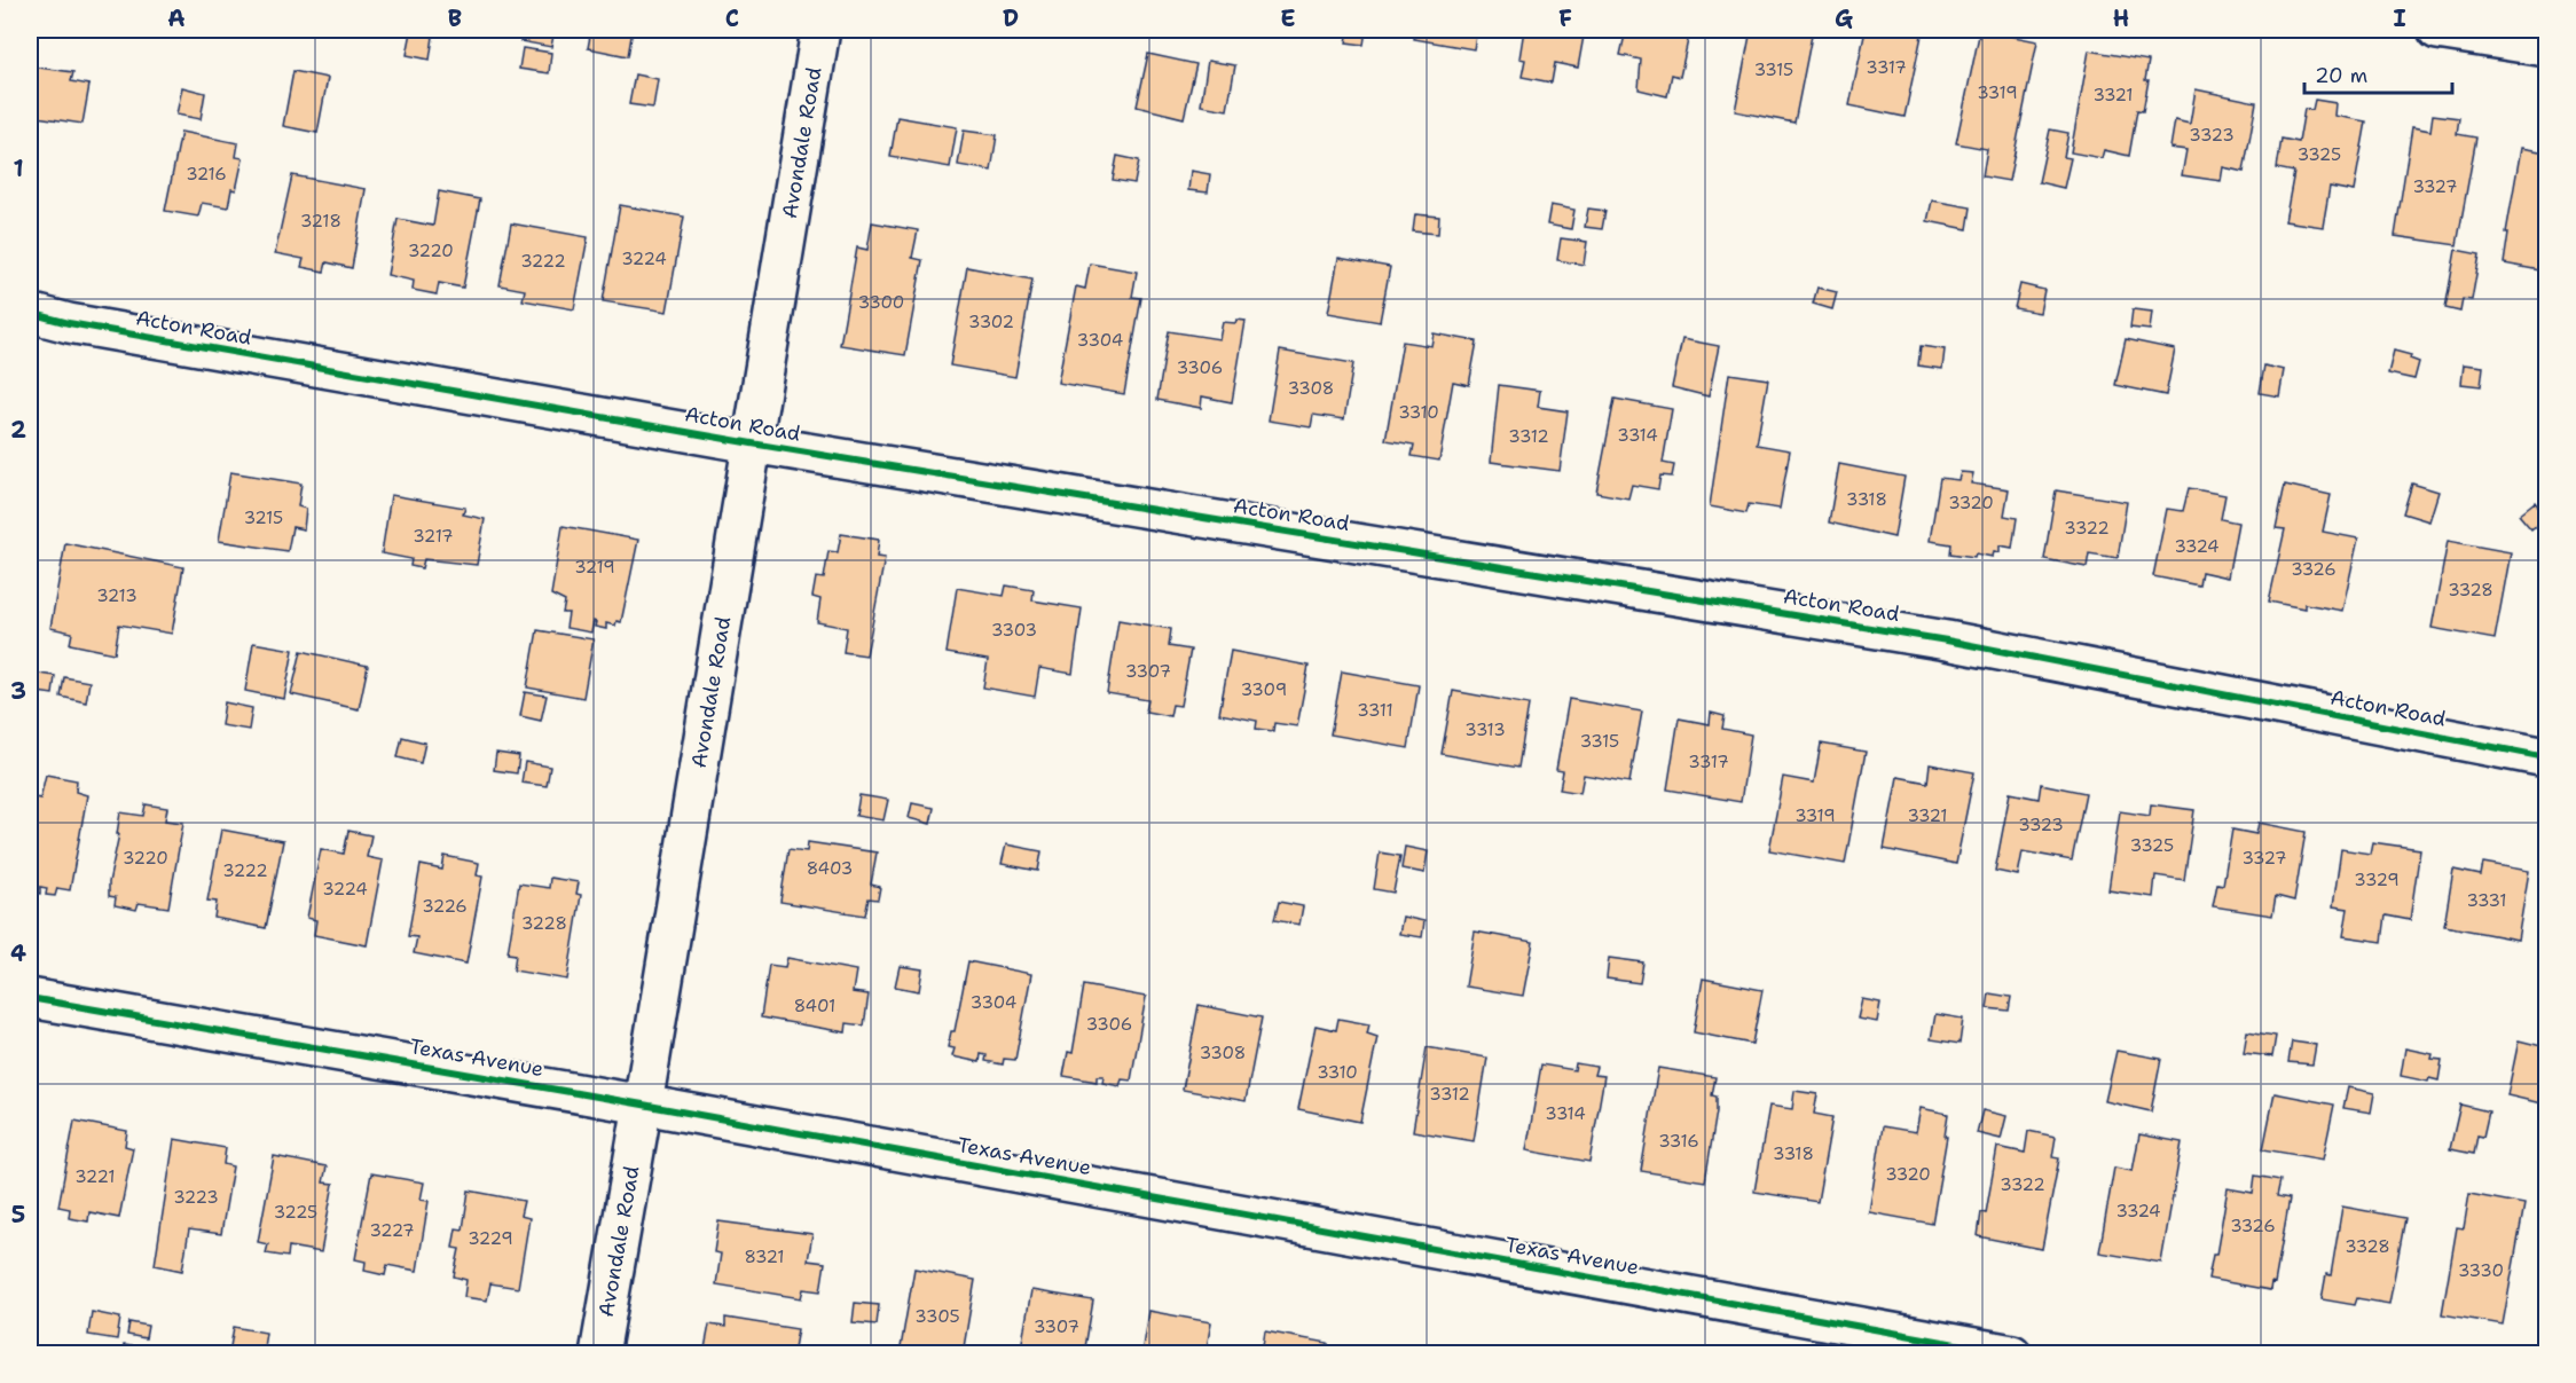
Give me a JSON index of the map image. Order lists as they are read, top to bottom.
{
  "streets": {
    "street": ["Avondale Road", "Acton Road", "Texas Avenue"]
  },
  "crossings": [
    ["Avondale Road", "Acton Road"],
    ["Avondale Road", "Texas Avenue"]
  ],
  "house_numbers": [
    "3317",
    "3315",
    "3319",
    "3321",
    "3323",
    "3325",
    "3216",
    "3327",
    "3218",
    "3220",
    "3224",
    "3222",
    "3300",
    "3302",
    "3304",
    "3306",
    "3308",
    "3310",
    "3314",
    "3312",
    "3318",
    "3320",
    "3215",
    "3322",
    "3217",
    "3324",
    "3219",
    "3326",
    "3328",
    "3213",
    "3303",
    "3307",
    "3309",
    "3311",
    "3313",
    "3315",
    "3317",
    "3319",
    "3321",
    "3323",
    "3325",
    "3220",
    "3327",
    "8403",
    "3222",
    "3329",
    "3224",
    "3331",
    "3226",
    "3228",
    "3304",
    "8401",
    "3306",
    "3308",
    "3310",
    "3312",
    "3314",
    "3316",
    "3318",
    "3320",
    "3221",
    "3322",
    "3223",
    "3324",
    "3225",
    "3326",
    "3227",
    "3229",
    "3328",
    "8321",
    "3330",
    "3305",
    "3307"
  ],
  "scale_bar": "20 m",
  "grid": {
    "columns": [
      "A",
      "B",
      "C",
      "D",
      "E",
      "F",
      "G",
      "H",
      "I"
    ],
    "rows": [
      "1",
      "2",
      "3",
      "4",
      "5"
    ]
  }
}
